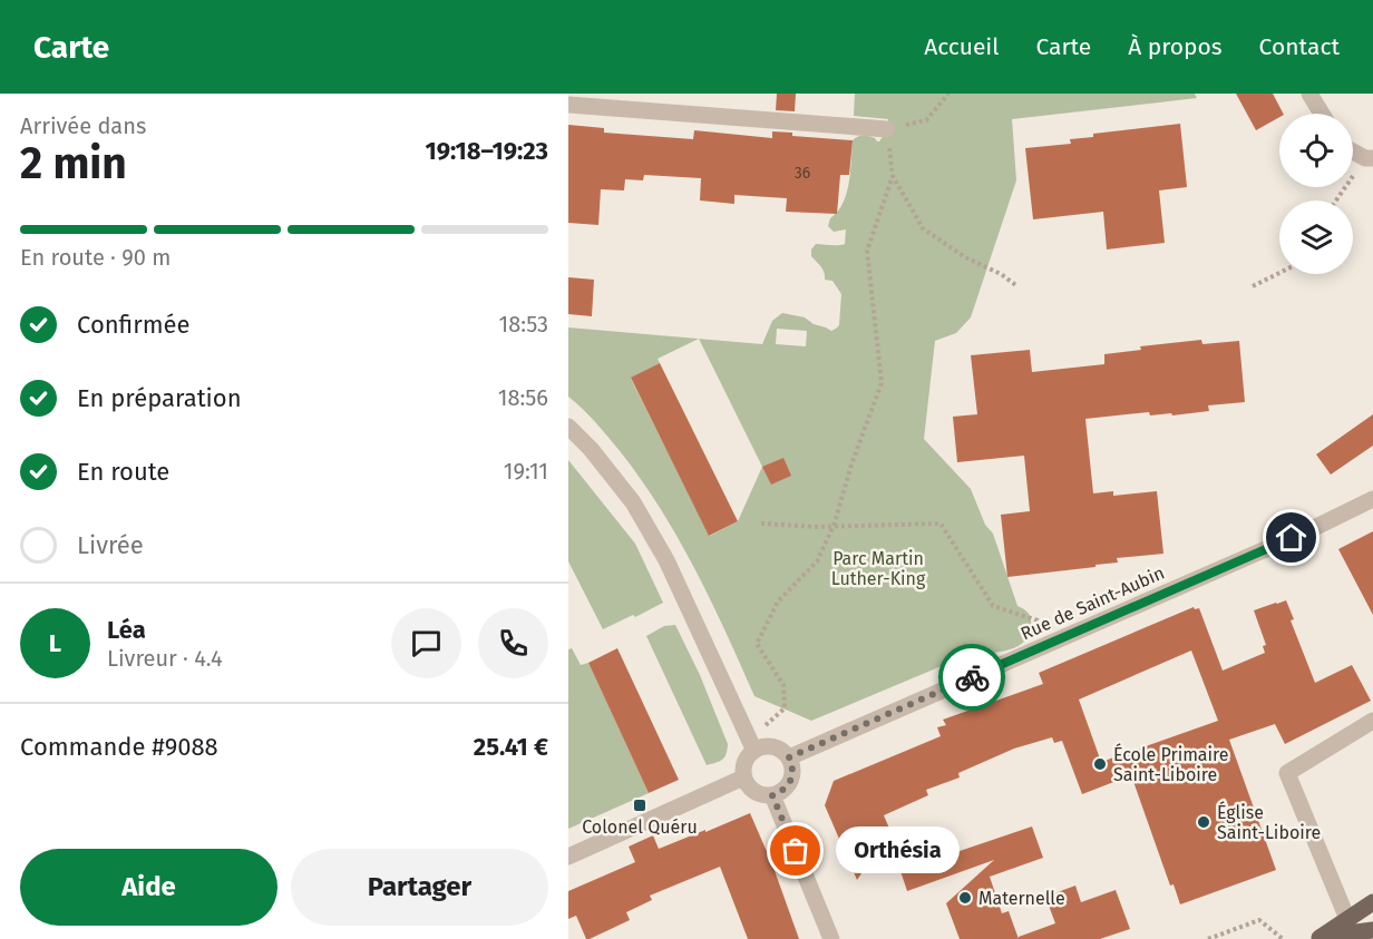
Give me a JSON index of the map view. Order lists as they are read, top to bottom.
{
  "streets": {
    "street": ["Rue de Saint-Aubin"]
  },
  "parks": ["Parc Martin Luther-King"],
  "places": {
    "other": [
      "École Primaire Saint-Liboire",
      "Église Saint-Liboire",
      "Orthésia",
      "Maternelle"
    ],
    "transit": ["Colonel Quéru"]
  },
  "house_numbers": ["36"],
  "page": {
    "header": "Carte",
    "nav": [
      "Accueil",
      "Carte",
      "À propos",
      "Contact"
    ],
    "heading": ["2 min", "Arrivée dans", "19:18–19:23"],
    "panel": [
      "Léa",
      "Livreur · 4.4",
      "Commande #9088",
      "25.41 €"
    ],
    "bar": "En route · 90 m",
    "list": [
      ["Confirmée", "18:53"],
      ["En préparation", "18:56"],
      ["En route", "19:11"],
      "Livrée"
    ],
    "round": "L",
    "bubble": "Orthésia",
    "buttons": ["Aide", "Partager"]
  }
}
